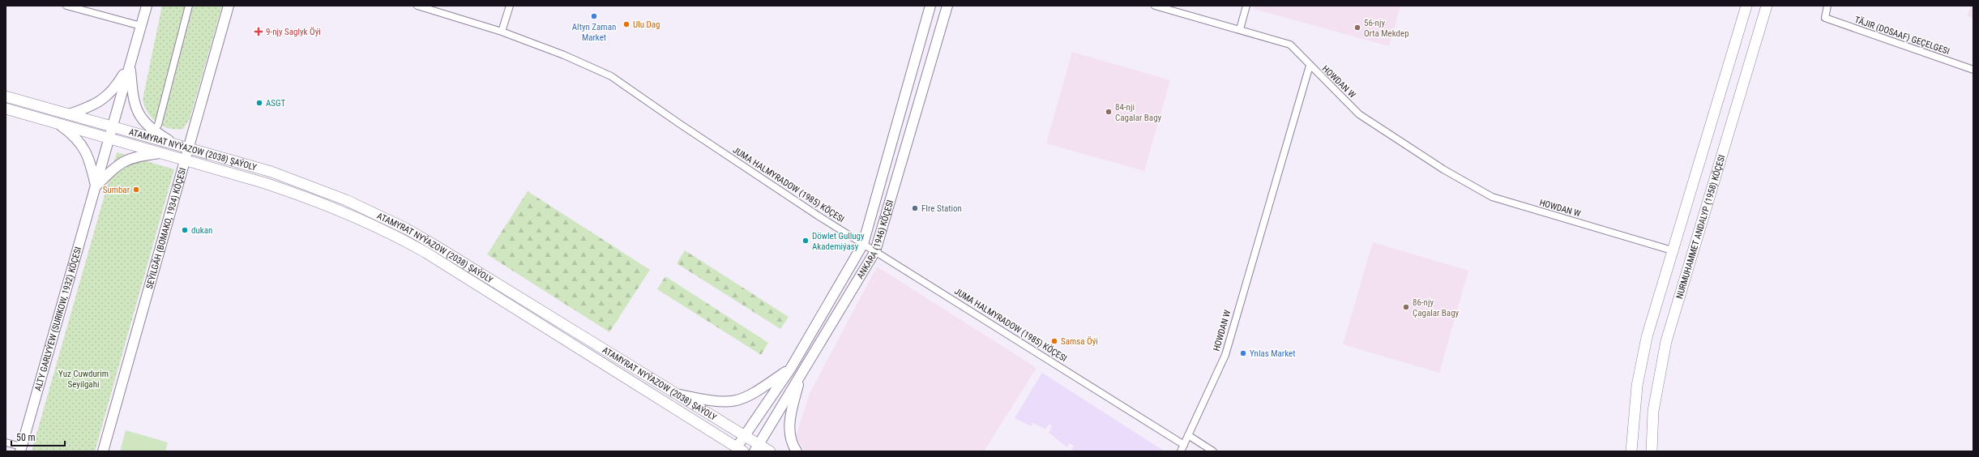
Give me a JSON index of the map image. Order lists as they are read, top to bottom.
{
  "streets": {
    "main road": ["ATAMYRAT NYÝAZOW (2038) ŞAÝOLY", "NURMUHAMMET ANDALYP (1958) KÖÇESI"],
    "street": [
      "TÄJIR (DOSAAF) GEÇELGESI",
      "HOWDAN W",
      "JUMA HALMYRADOW (1985) KÖÇESI",
      "SEÝILGÄH (BOMAKO, 1934) KÖÇESI",
      "ANKARA (1946) KÖÇESI",
      "ALTY GARLYÝEW (SURIKOW, 1932) KÖÇESI"
    ]
  },
  "crossings": [
    ["HOWDAN W", "JUMA HALMYRADOW (1985) KÖÇESI"],
    ["ATAMYRAT NYÝAZOW (2038) ŞAÝOLY", "SEÝILGÄH (BOMAKO, 1934) KÖÇESI"],
    ["ATAMYRAT NYÝAZOW (2038) ŞAÝOLY", "ANKARA (1946) KÖÇESI"],
    ["ATAMYRAT NYÝAZOW (2038) ŞAÝOLY", "ALTY GARLYÝEW (SURIKOW, 1932) KÖÇESI"],
    ["JUMA HALMYRADOW (1985) KÖÇESI", "ANKARA (1946) KÖÇESI"]
  ],
  "parks": ["Yuz Cuwdurim Seyilgahi"],
  "places": {
    "other": [
      "Altyn Zaman Market",
      "Ulu Dag",
      "56-njy Orta Mekdep",
      "ASGT",
      "84-nji Cagalar Bagy",
      "Sumbar",
      "FIre Station",
      "dukan",
      "Döwlet Gullugy Akademiýasy",
      "86-njy Çagalar Bagy",
      "Samsa Öýi",
      "Ynlas Market"
    ],
    "health": ["9-njy Saglyk Öýi"]
  },
  "scale_bar": "50 m"
}
